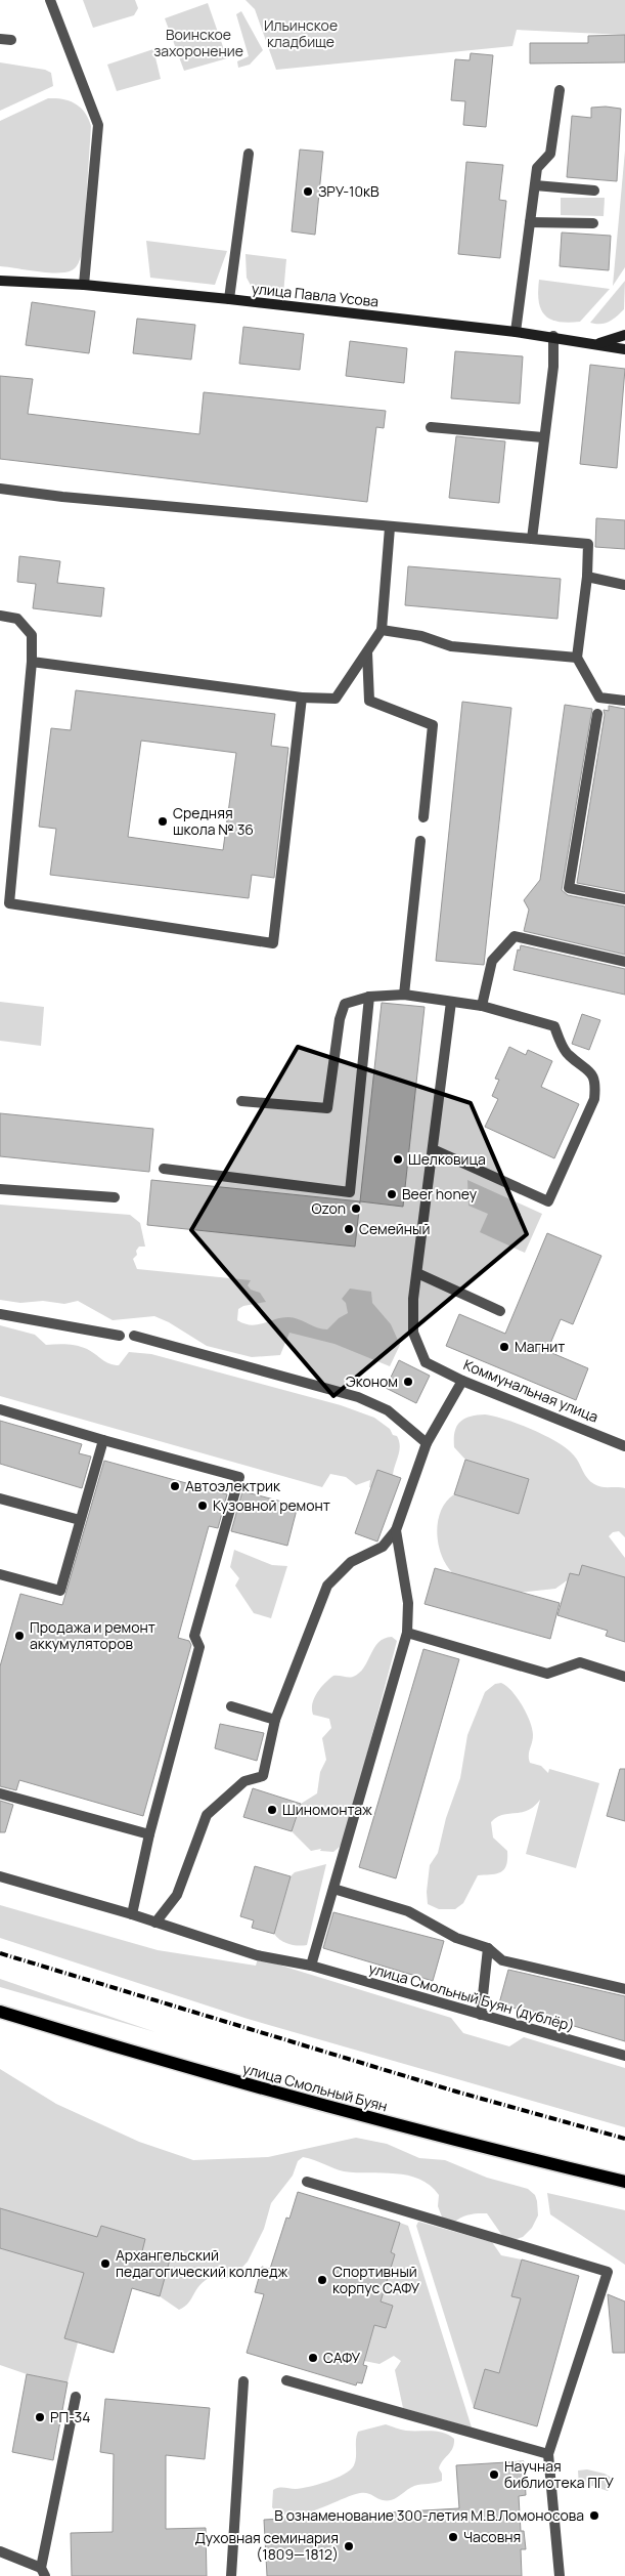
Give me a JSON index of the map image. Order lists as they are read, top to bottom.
{
  "streets": {
    "main road": ["улица Смольный Буян"],
    "street": ["улица Павла Усова", "Коммунальная улица", "улица Смольный Буян (дублёр)"]
  },
  "parks": ["Ильинское кладбище", "Воинское захоронение"],
  "places": [
    "ЗРУ-10кВ",
    "Средняя школа № 36",
    "Шелковица",
    "Beer honey",
    "Ozon",
    "Семейный",
    "Магнит",
    "Эконом",
    "Автоэлектрик",
    "Кузовной ремонт",
    "Продажа и ремонт аккумуляторов",
    "Шиномонтаж",
    "Архангельский педагогический колледж",
    "Спортивный корпус САФУ",
    "САФУ",
    "РП-34",
    "Научная библиотека ПГУ",
    "В ознаменование 300-летия М.В.Ломоносова",
    "Часовня",
    "Духовная семинария (1809—1812)"
  ]
}
